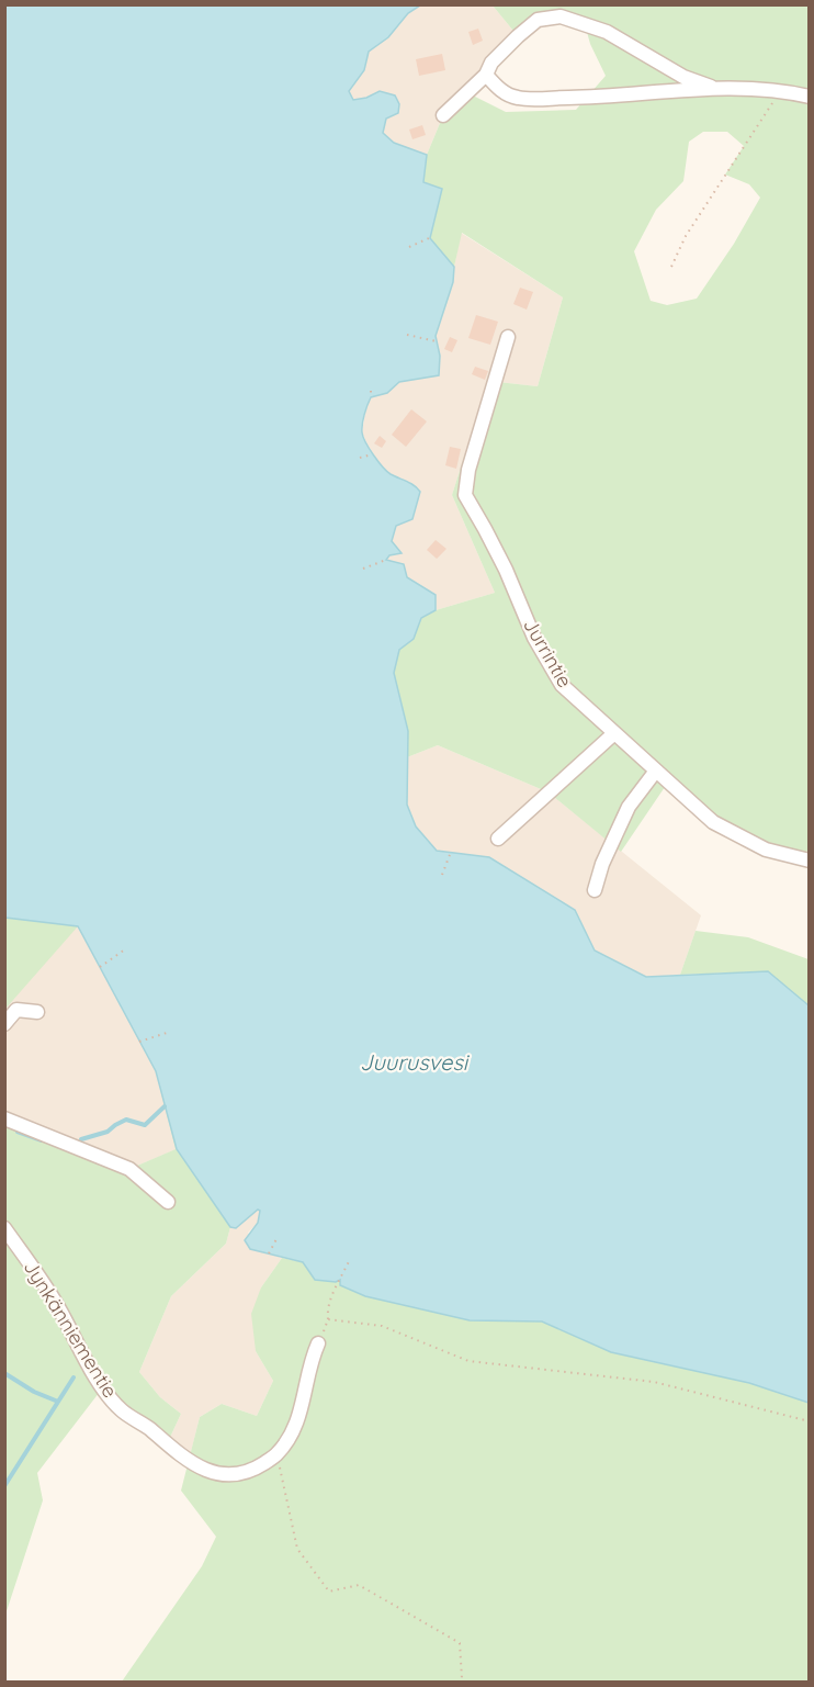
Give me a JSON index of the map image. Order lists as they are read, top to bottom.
{
  "streets": {
    "street": ["Jurrintie", "Jynkänniementie"]
  },
  "water": ["Juurusvesi"]
}
